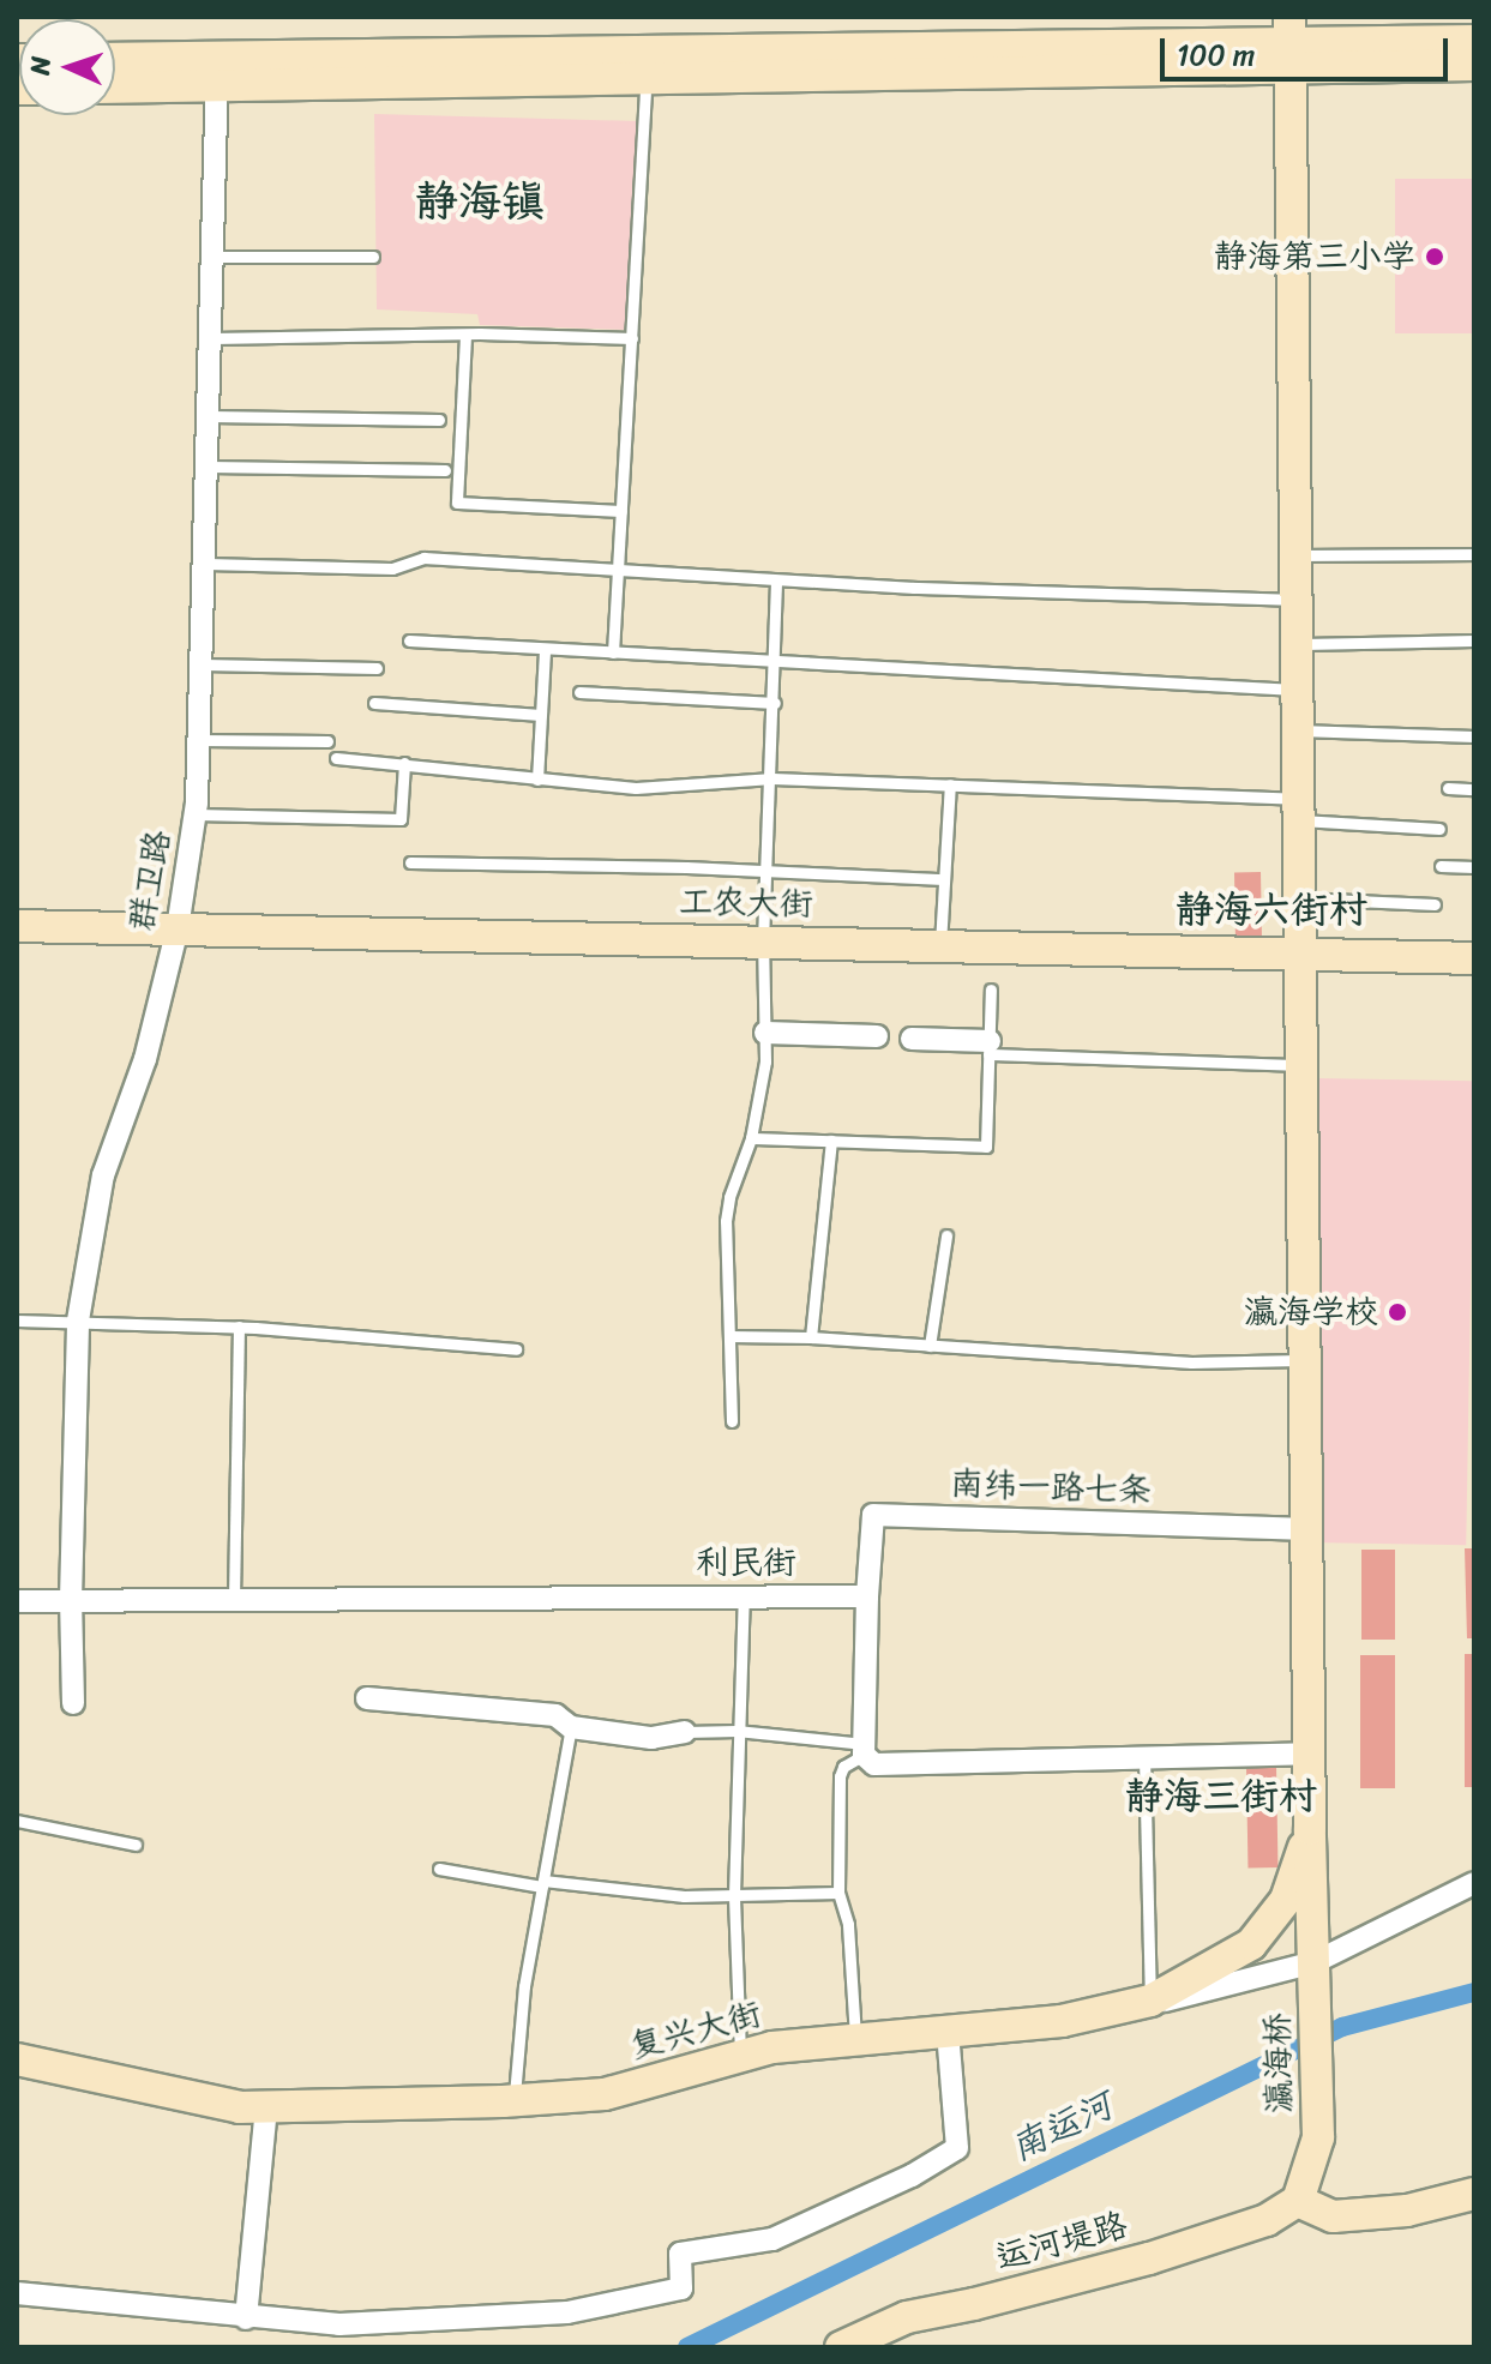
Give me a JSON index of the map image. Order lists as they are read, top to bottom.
{
  "streets": {
    "street": [
      "群卫路",
      "工农大街",
      "南纬一路七条",
      "利民街",
      "复兴大街",
      "瀛海桥",
      "运河堤路"
    ]
  },
  "crossings": [
    ["群卫路", "工农大街"],
    ["群卫路", "利民街"],
    ["工农大街", "瀛海桥"],
    ["南纬一路七条", "利民街"],
    ["南纬一路七条", "瀛海桥"],
    ["复兴大街", "瀛海桥"],
    ["瀛海桥", "运河堤路"]
  ],
  "districts": ["静海镇", "静海六街村", "静海三街村"],
  "water": ["南运河"],
  "places": ["静海第三小学", "瀛海学校"],
  "scale_bar": "100 m",
  "north": "left"
}
